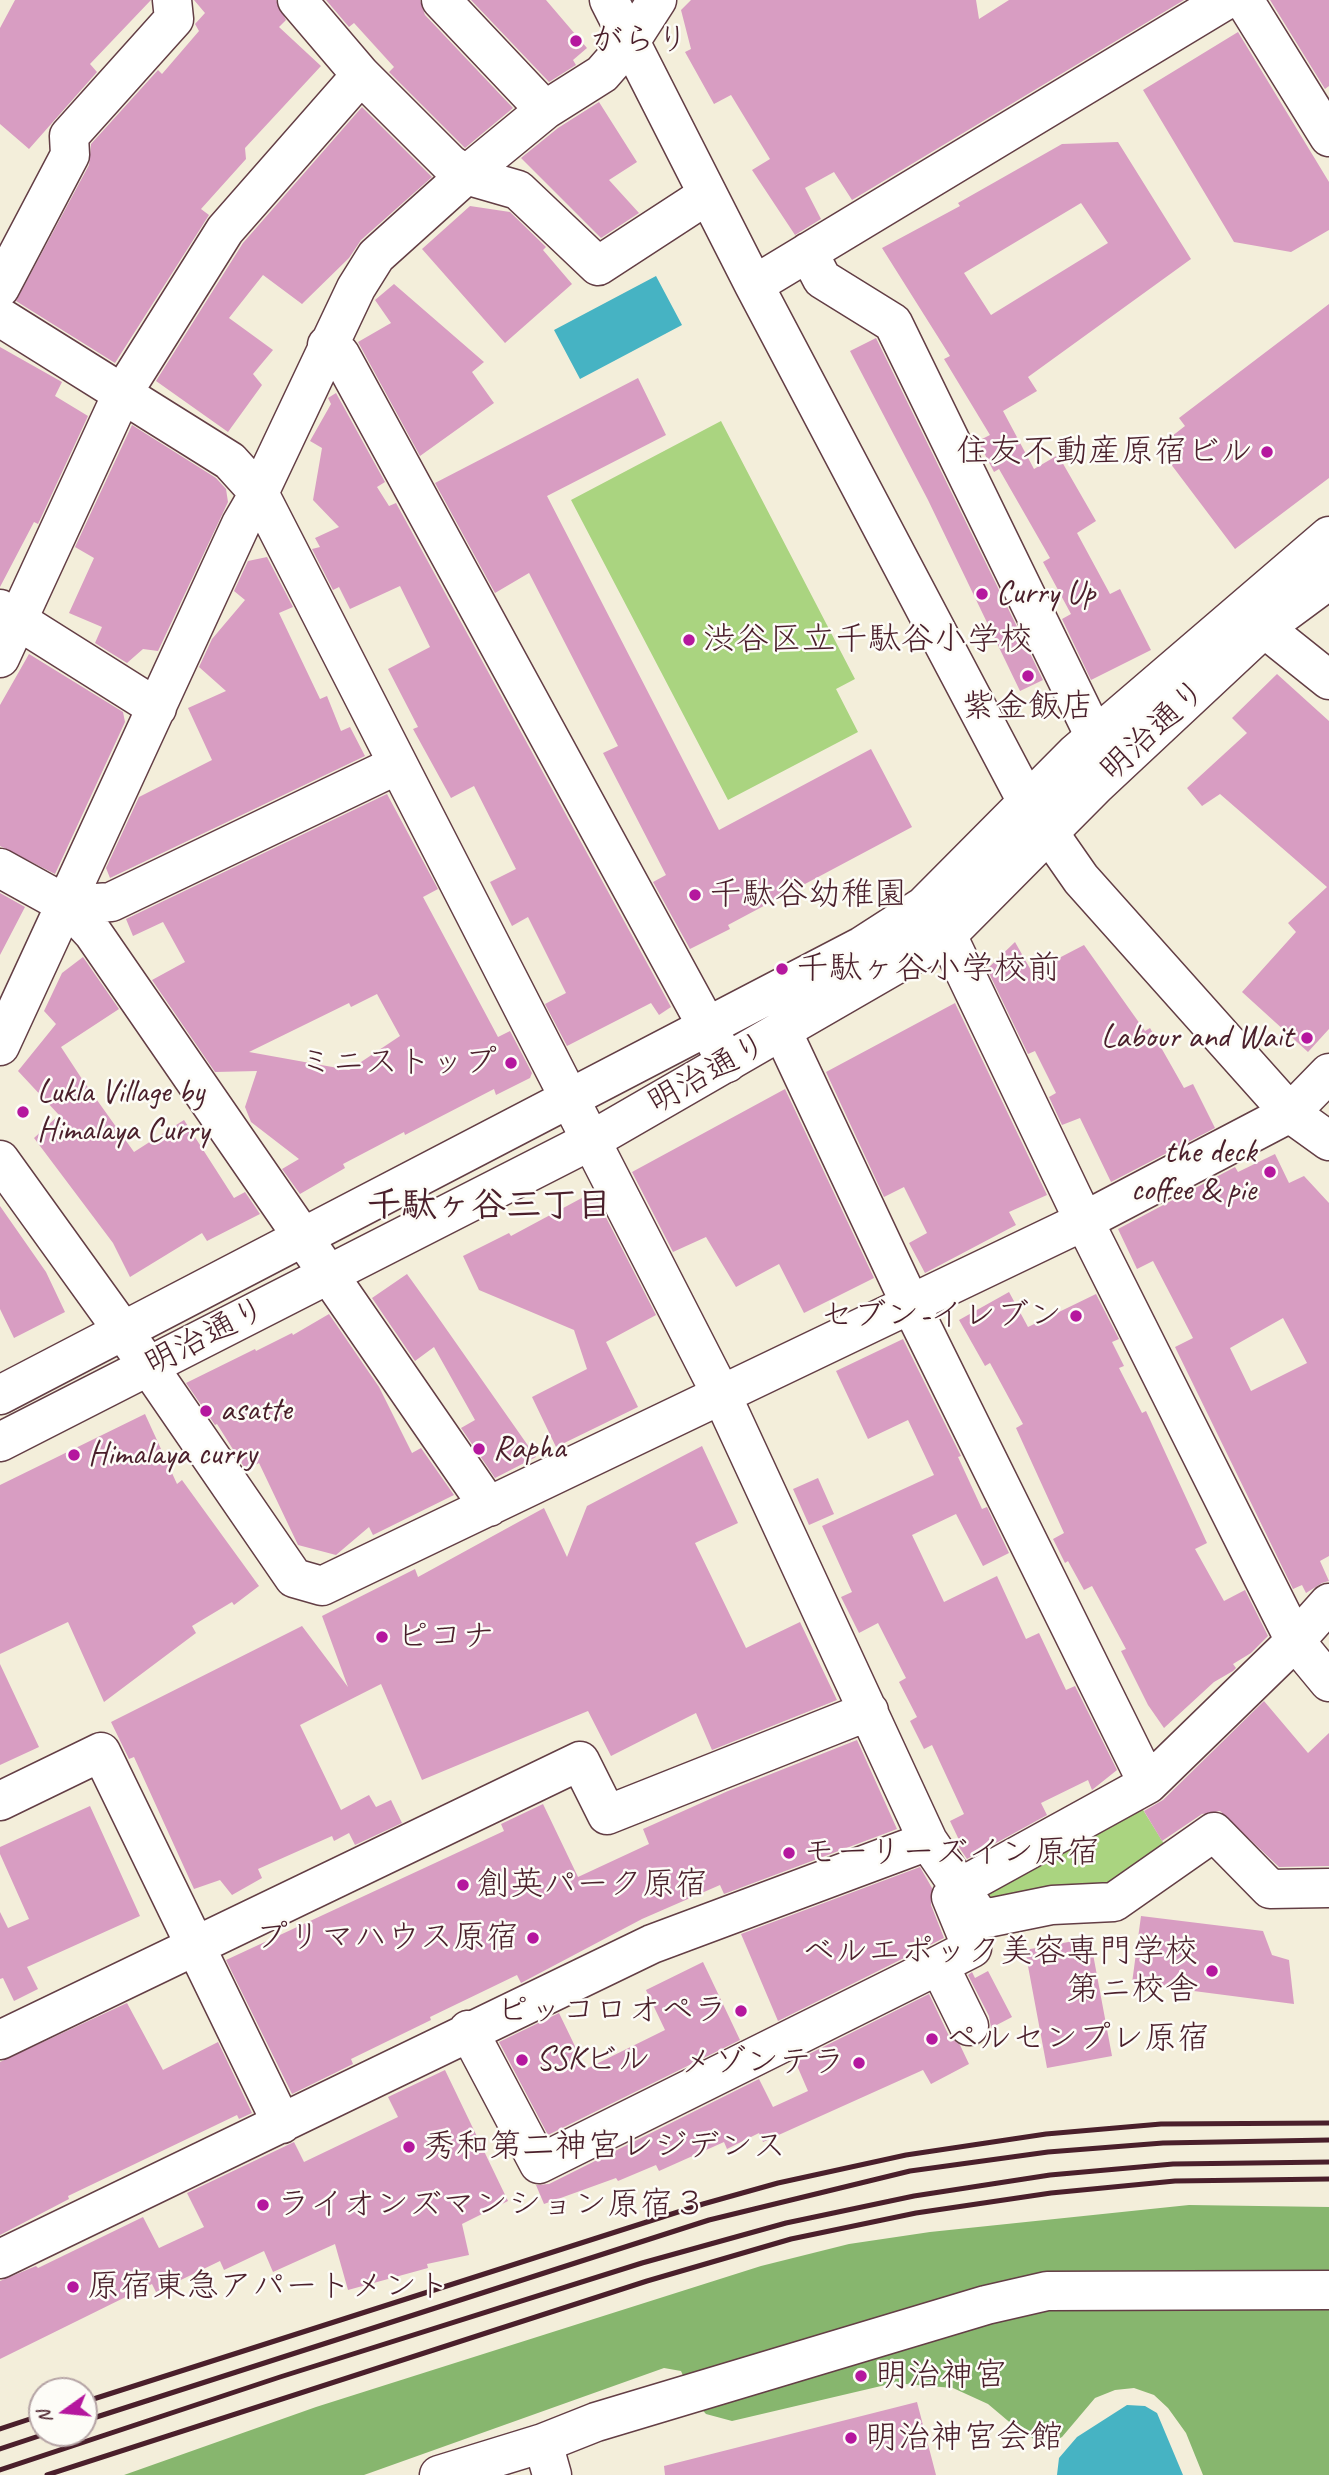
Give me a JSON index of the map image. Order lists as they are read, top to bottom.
{
  "streets": {
    "street": ["明治通り"]
  },
  "districts": ["千駄ヶ谷三丁目"],
  "places": [
    "がらり",
    "住友不動産原宿ビル",
    "Curry Up",
    "渋谷区立千駄谷小学校",
    "紫金飯店",
    "千駄谷幼稚園",
    "千駄ヶ谷小学校前",
    "Labour and Wait",
    "ミニストップ",
    "Lukla Village by Himalaya Curry",
    "the deck coffee & pie",
    "セブン-イレブン",
    "asatte",
    "Rapha",
    "Himalaya curry",
    "ピコナ",
    "モーリーズイン原宿",
    "創英パーク原宿",
    "プリマハウス原宿",
    "ベルエポック美容専門学校 第ニ校舎",
    "ピッコロオペラ",
    "ペルセンプレ原宿",
    "SSKビル",
    "メゾンテラ",
    "秀和第二神宮レジデンス",
    "ライオンズマンション原宿３",
    "原宿東急アパートメント",
    "明治神宮",
    "明治神宮会館"
  ],
  "north": "left"
}
